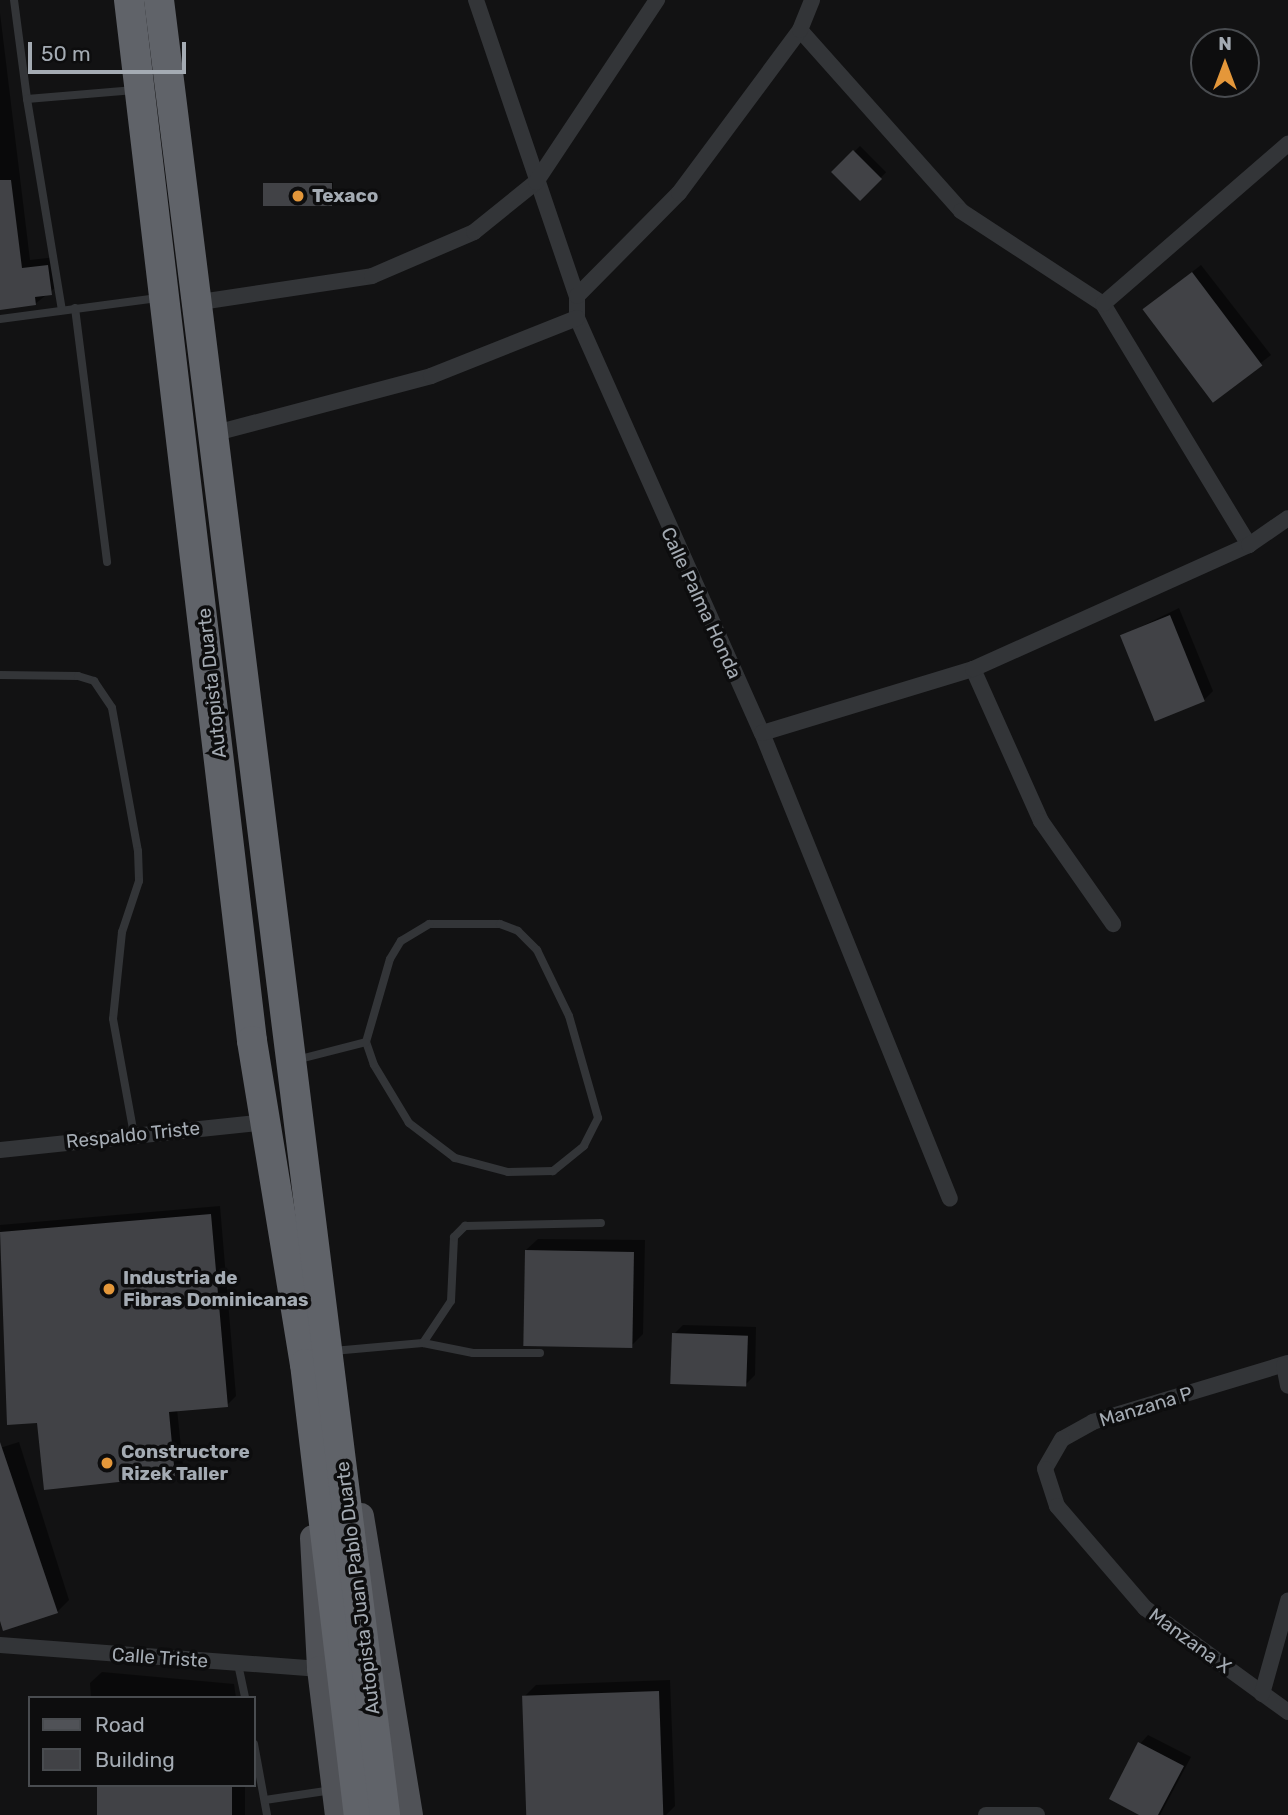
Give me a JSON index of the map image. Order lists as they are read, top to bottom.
{
  "streets": {
    "highway": ["Autopista Duarte", "Autopista Juan Pablo Duarte"],
    "street": [
      "Calle Palma Honda",
      "Respaldo Triste",
      "Manzana P",
      "Manzana X",
      "Calle Triste"
    ]
  },
  "crossings": [
    ["Autopista Duarte", "Respaldo Triste"],
    ["Autopista Duarte", "Autopista Juan Pablo Duarte"],
    ["Manzana P", "Manzana X"]
  ],
  "places": ["Texaco", "Industria de Fibras Dominicanas", "Constructore Rizek Taller"],
  "legend": ["Road", "Building"],
  "scale_bar": "50 m",
  "north": "top"
}
